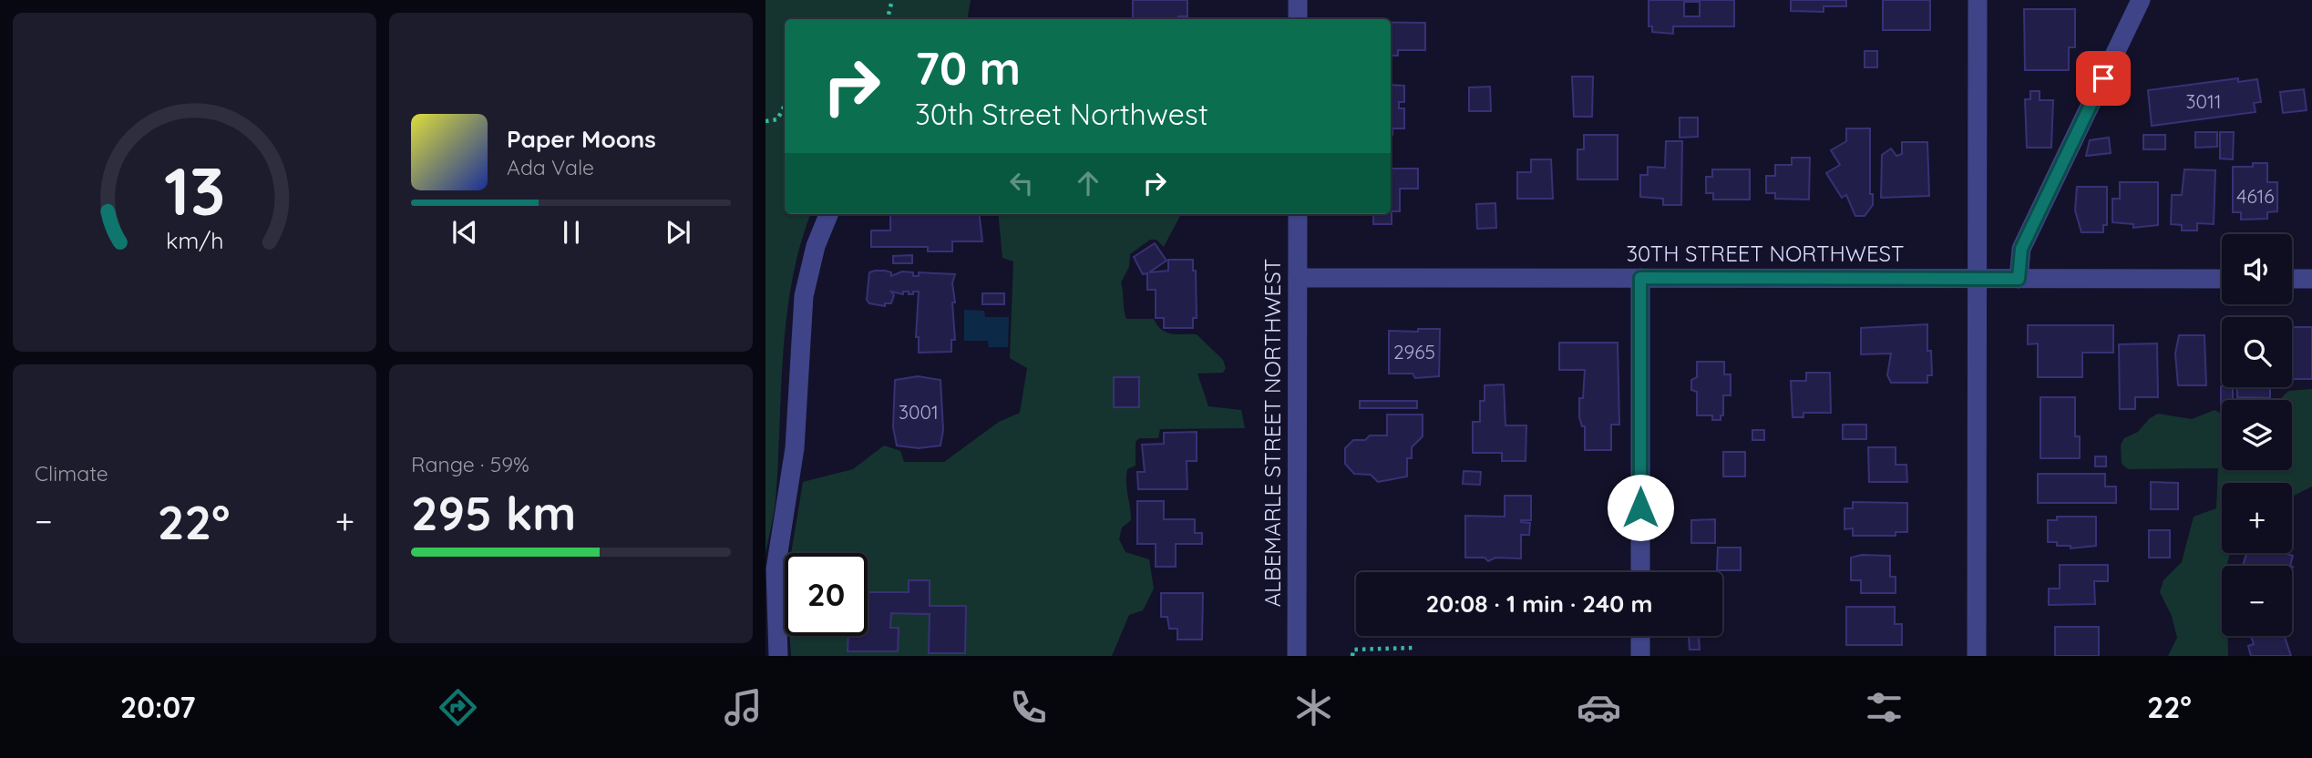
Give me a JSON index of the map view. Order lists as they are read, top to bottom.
{
  "streets": {
    "street": ["30TH STREET NORTHWEST", "ALBEMARLE STREET NORTHWEST"]
  },
  "crossings": [
    ["30TH STREET NORTHWEST", "ALBEMARLE STREET NORTHWEST"]
  ],
  "house_numbers": [
    "3011",
    "4616",
    "2965",
    "3001"
  ],
  "page": {
    "turn": ["70 m", "30th Street Northwest"],
    "song": ["Paper Moons", "Ada Vale"],
    "map_buttons": ["+", "−"],
    "tile": [
      "Climate",
      ["Range · 59%", "295 km"]
    ],
    "heat": ["−", "22°", "+"],
    "limit": "20",
    "trip": "20:08 · 1 min · 240 m",
    "tabs": ["20:07", "22°"],
    "gauge": ["13", "km/h"]
  }
}
